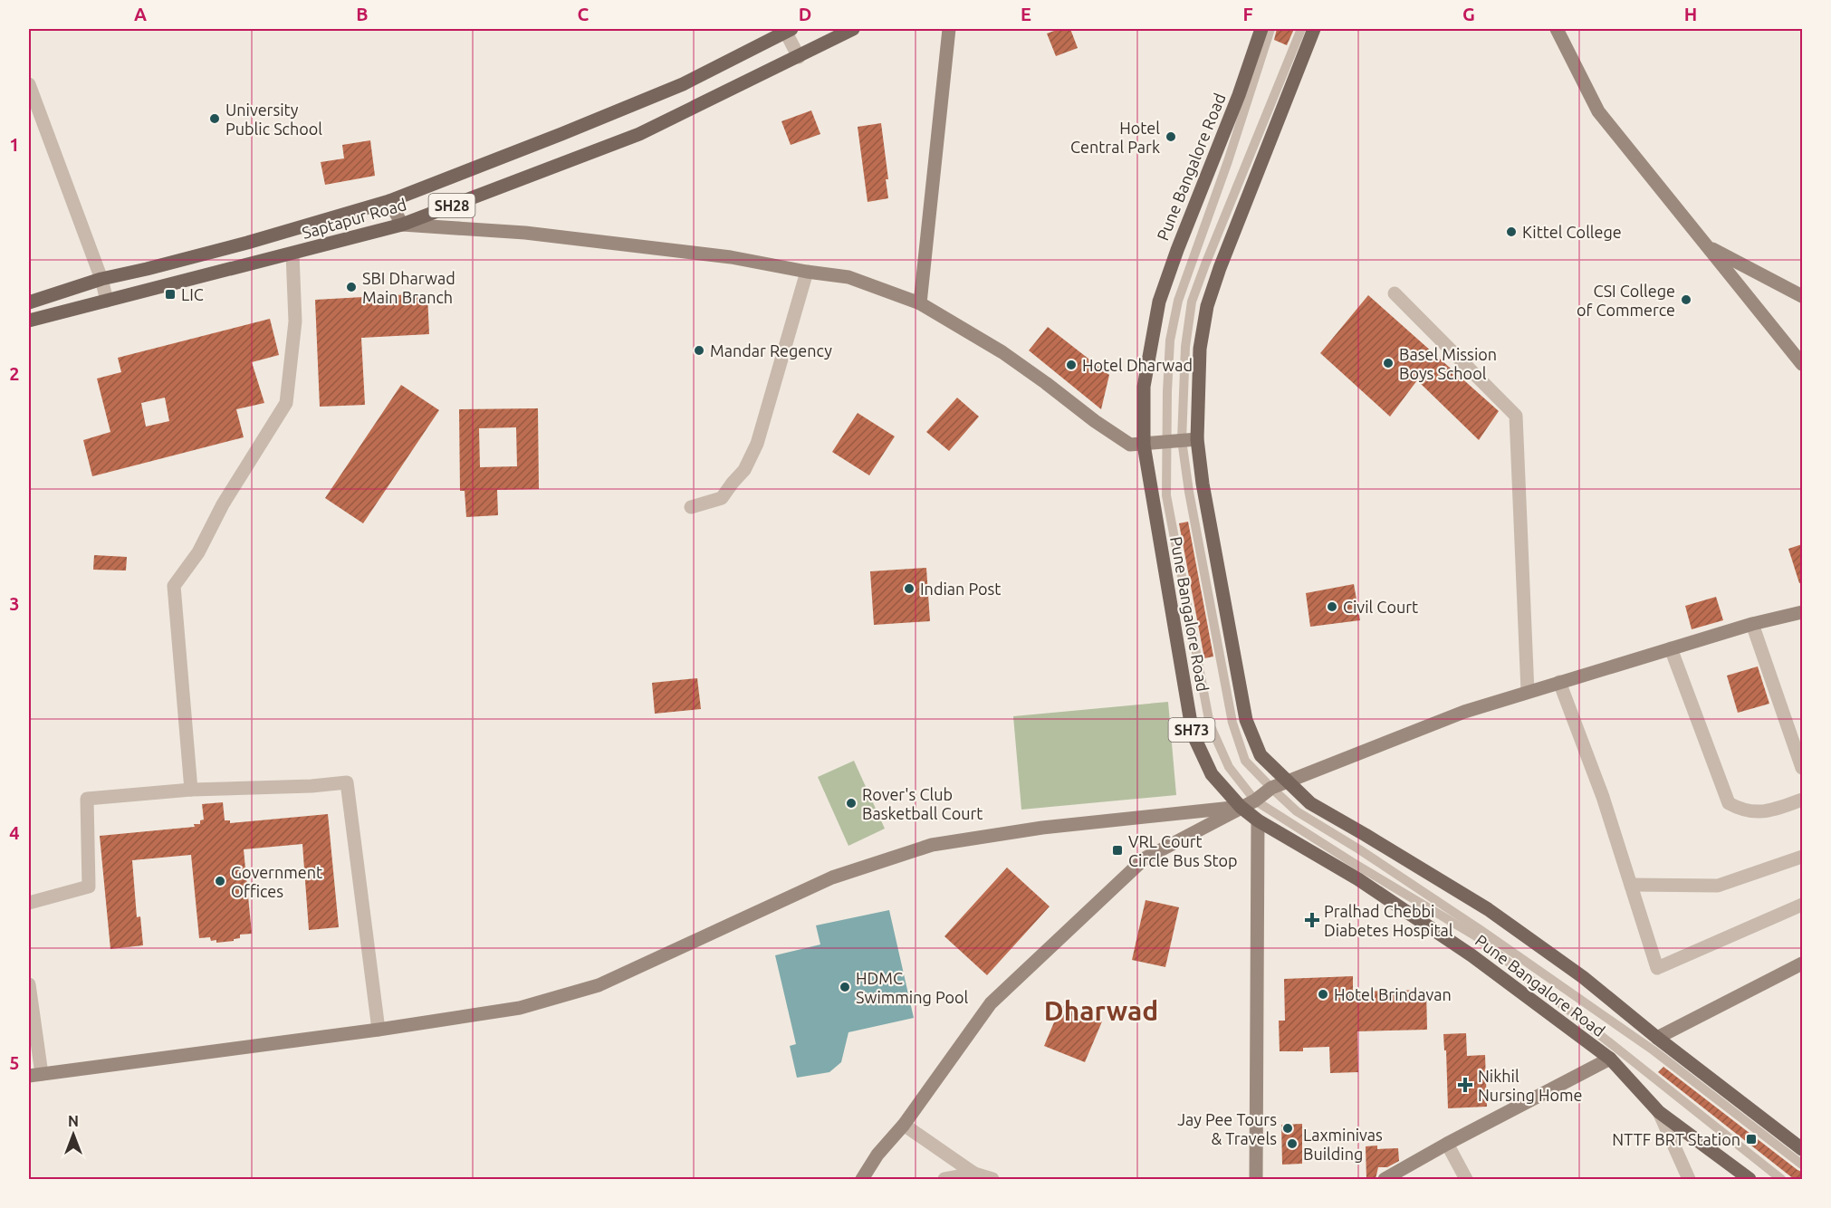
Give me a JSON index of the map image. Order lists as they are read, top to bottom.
{
  "streets": {
    "main road": [
      "Pune Bangalore Road",
      "SH28",
      "Saptapur Road",
      "SH73"
    ]
  },
  "districts": ["Dharwad"],
  "places": {
    "other": [
      "University Public School",
      "Hotel Central Park",
      "Kittel College",
      "SBI Dharwad Main Branch",
      "CSI College of Commerce",
      "Mandar Regency",
      "Basel Mission Boys School",
      "Hotel Dharwad",
      "Indian Post",
      "Civil Court",
      "Rover's Club Basketball Court",
      "Government Offices",
      "HDMC Swimming Pool",
      "Hotel Brindavan",
      "Jay Pee Tours & Travels",
      "Laxminivas Building"
    ],
    "transit": ["LIC", "VRL Court Circle Bus Stop", "NTTF BRT Station"],
    "health": ["Pralhad Chebbi Diabetes Hospital", "Nikhil Nursing Home"]
  },
  "north": "top",
  "grid": {
    "columns": [
      "A",
      "B",
      "C",
      "D",
      "E",
      "F",
      "G",
      "H"
    ],
    "rows": [
      "1",
      "2",
      "3",
      "4",
      "5"
    ]
  }
}
